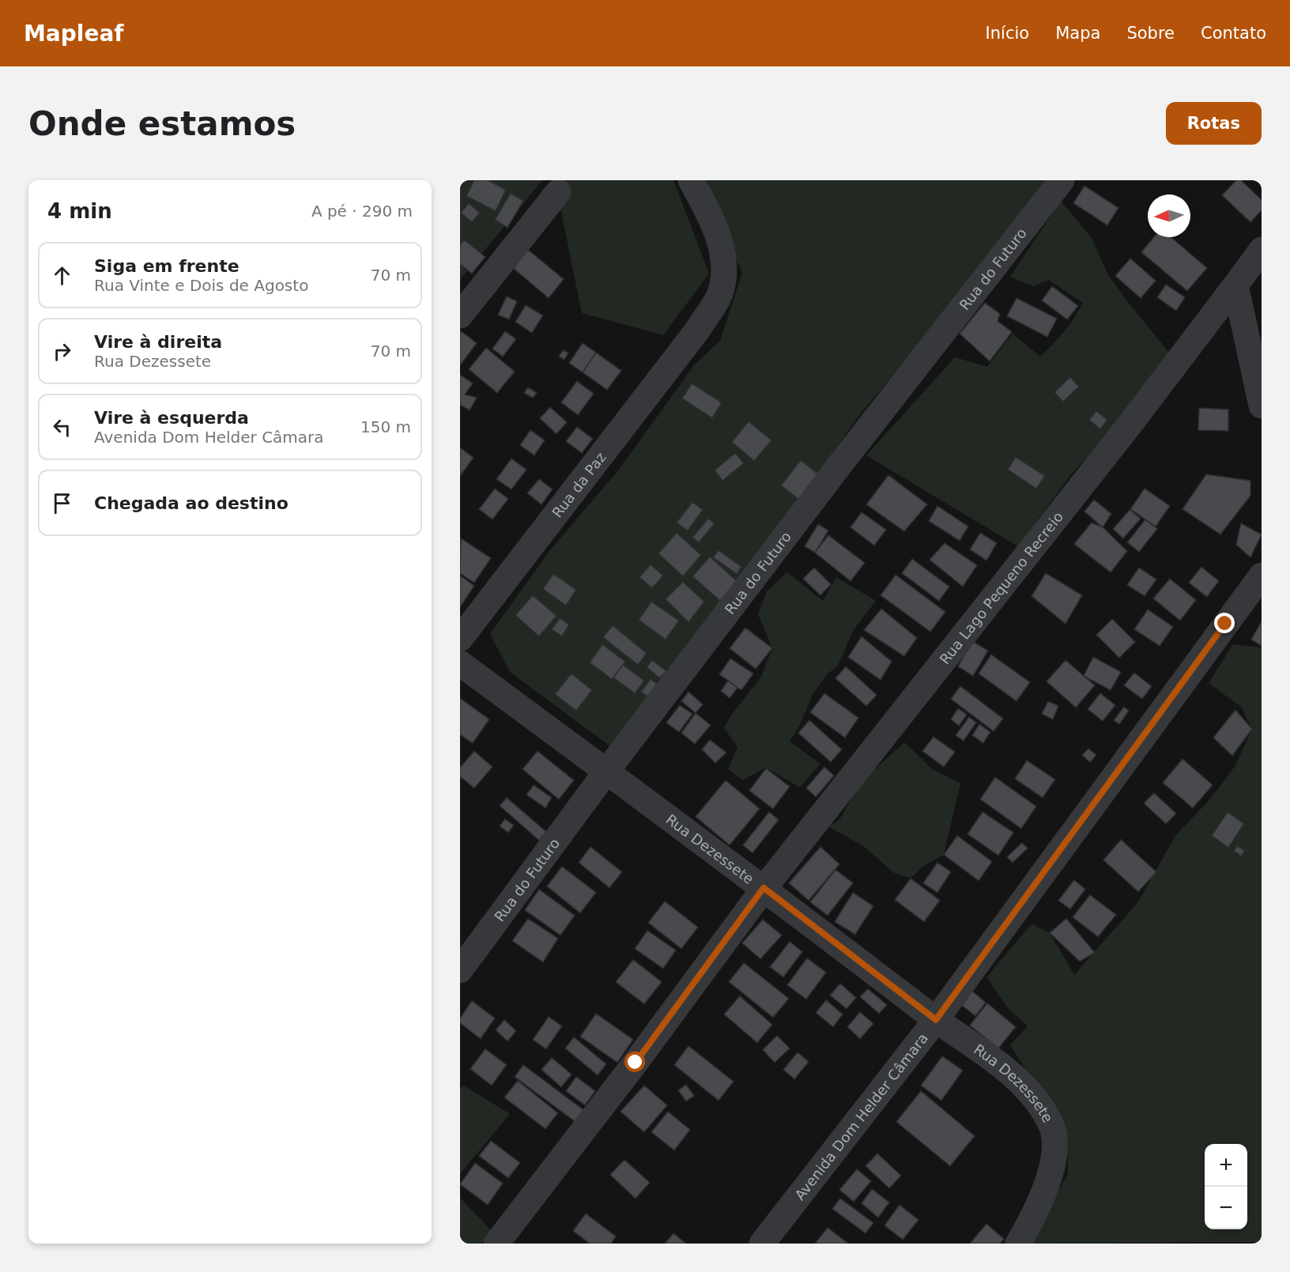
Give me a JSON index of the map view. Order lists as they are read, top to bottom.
{
  "streets": {
    "street": [
      "Rua do Futuro",
      "Rua da Paz",
      "Rua Lago Pequeno Recreio",
      "Rua Dezessete",
      "Avenida Dom Helder Câmara"
    ]
  },
  "crossings": [
    ["Rua do Futuro", "Rua Dezessete"],
    ["Rua Lago Pequeno Recreio", "Rua Dezessete"],
    ["Rua Dezessete", "Avenida Dom Helder Câmara"]
  ],
  "north": "left",
  "page": {
    "header": "Mapleaf",
    "nav": [
      "Início",
      "Mapa",
      "Sobre",
      "Contato"
    ],
    "buttons": "Rotas",
    "title": "Onde estamos",
    "heading": ["4 min", "A pé · 290 m"],
    "list": [
      ["Siga em frente", "Rua Vinte e Dois de Agosto", "70 m"],
      ["Vire à direita", "Rua Dezessete", "70 m"],
      ["Vire à esquerda", "Avenida Dom Helder Câmara", "150 m"],
      "Chegada ao destino"
    ],
    "map_buttons": ["+", "−"]
  }
}
